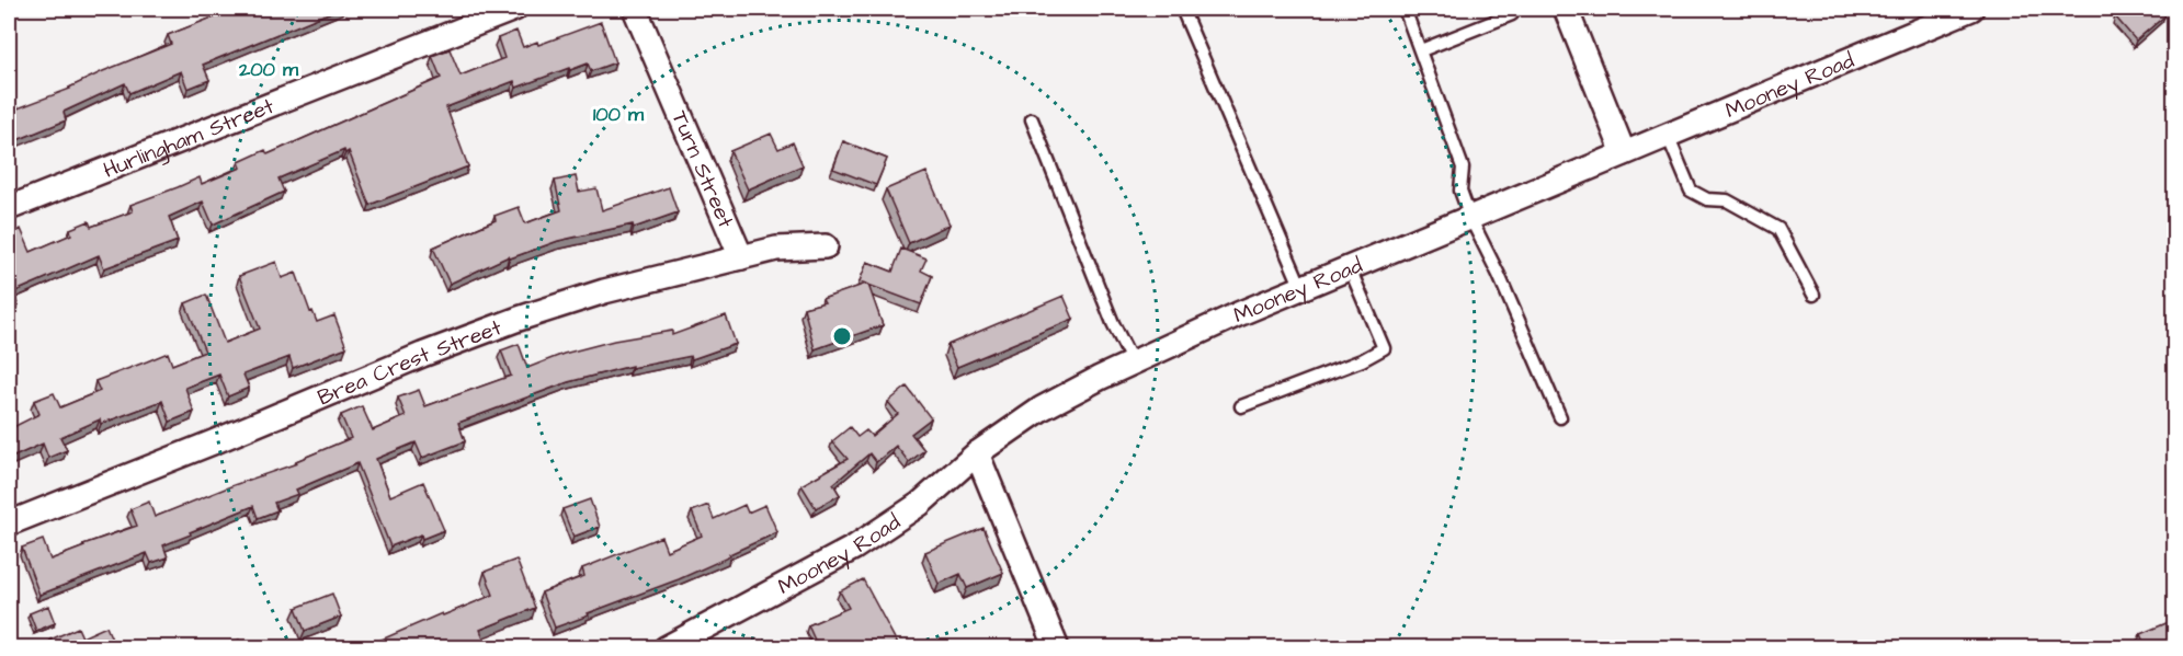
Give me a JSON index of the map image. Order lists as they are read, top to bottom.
{
  "streets": {
    "street": [
      "Mooney Road",
      "Hurlingham Street",
      "Turn Street",
      "Brea Crest Street"
    ]
  },
  "crossings": [
    ["Turn Street", "Brea Crest Street"]
  ],
  "rings": ["200 m", "100 m"]
}
